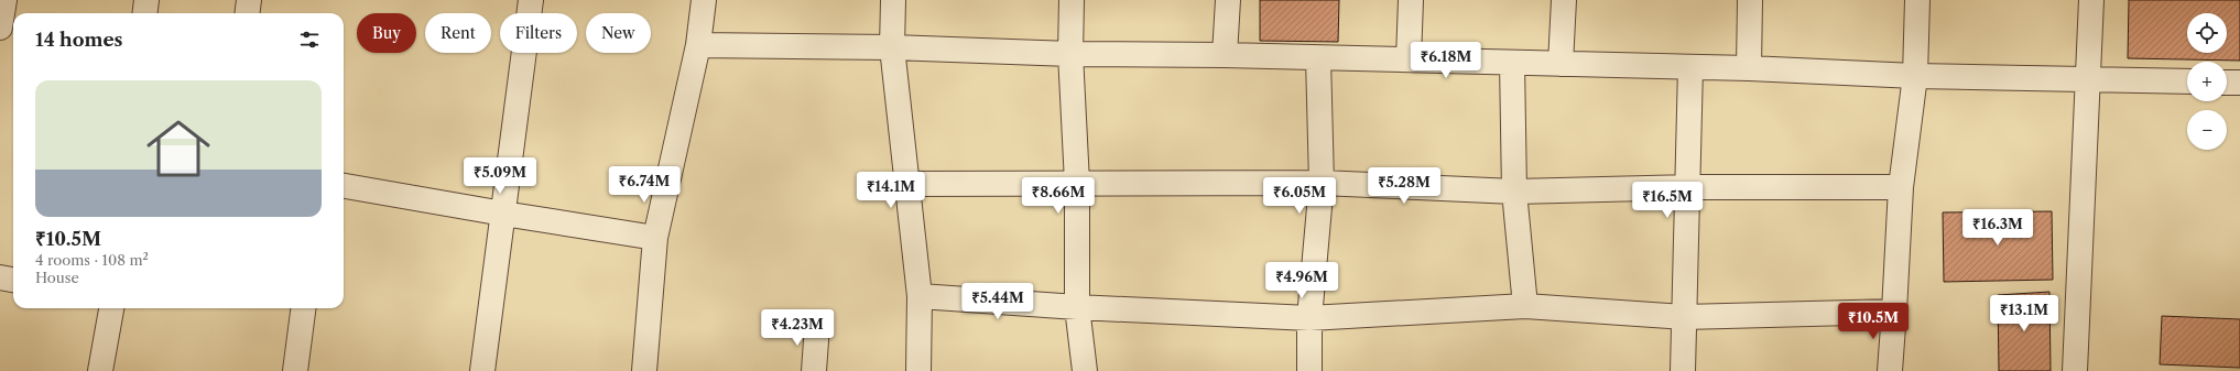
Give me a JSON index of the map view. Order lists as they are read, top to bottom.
{
  "page": {
    "map_buttons": ["+", "−"],
    "chip": [
      "Buy",
      "Rent",
      "Filters",
      "New"
    ],
    "heading": "14 homes",
    "price": [
      "₹6.18M",
      "₹5.09M",
      "₹6.74M",
      "₹5.28M",
      "₹14.1M",
      "₹8.66M",
      "₹6.05M",
      "₹16.5M",
      "₹16.3M",
      "₹4.96M",
      "₹5.44M",
      "₹13.1M",
      "₹10.5M",
      "₹4.23M"
    ],
    "list": [
      {
        "name": "₹10.5M",
        "note": "4 rooms · 108 m² · House"
      }
    ]
  }
}
